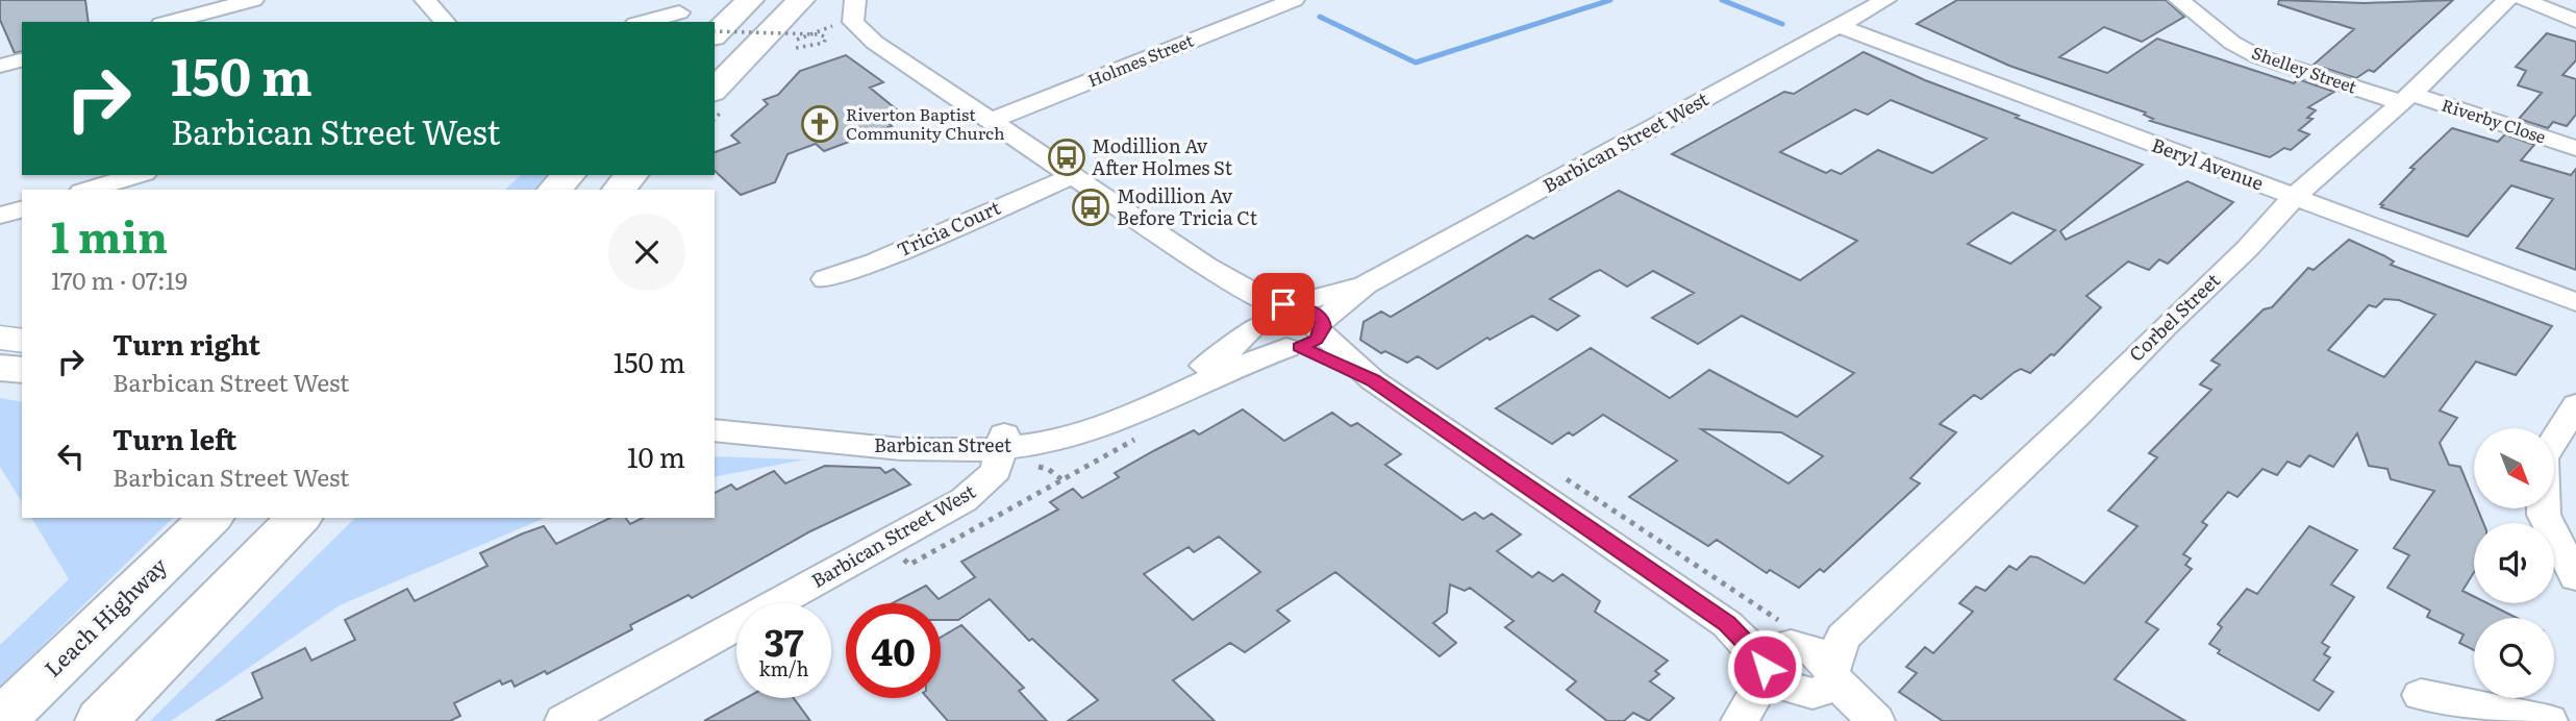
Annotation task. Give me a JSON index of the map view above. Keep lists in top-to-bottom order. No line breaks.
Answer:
{"streets":{"highway":["Leach Highway"],"street":["Holmes Street","Shelley Street","Riverby Close","Barbican Street West","Beryl Avenue","Tricia Court","Corbel Street","Barbican Street"]},"crossings":[["Shelley Street","Riverby Close"],["Shelley Street","Corbel Street"],["Riverby Close","Corbel Street"],["Barbican Street West","Beryl Avenue"],["Barbican Street West","Barbican Street"],["Beryl Avenue","Corbel Street"]],"places":{"church":["Riverton Baptist Community Church"],"bus stop":["Modillion Av After Holmes St","Modillion Av Before Tricia Ct"]},"north":"bottom right","page":{"turn":["150 m","Barbican Street West"],"heading":["1 min","170 m · 07:19"],"list":[{"name":"Turn right","note":"Barbican Street West","value":"150 m"},{"name":"Turn left","note":"Barbican Street West","value":"10 m"}],"speed":"37 km/h","limit":"40"}}
